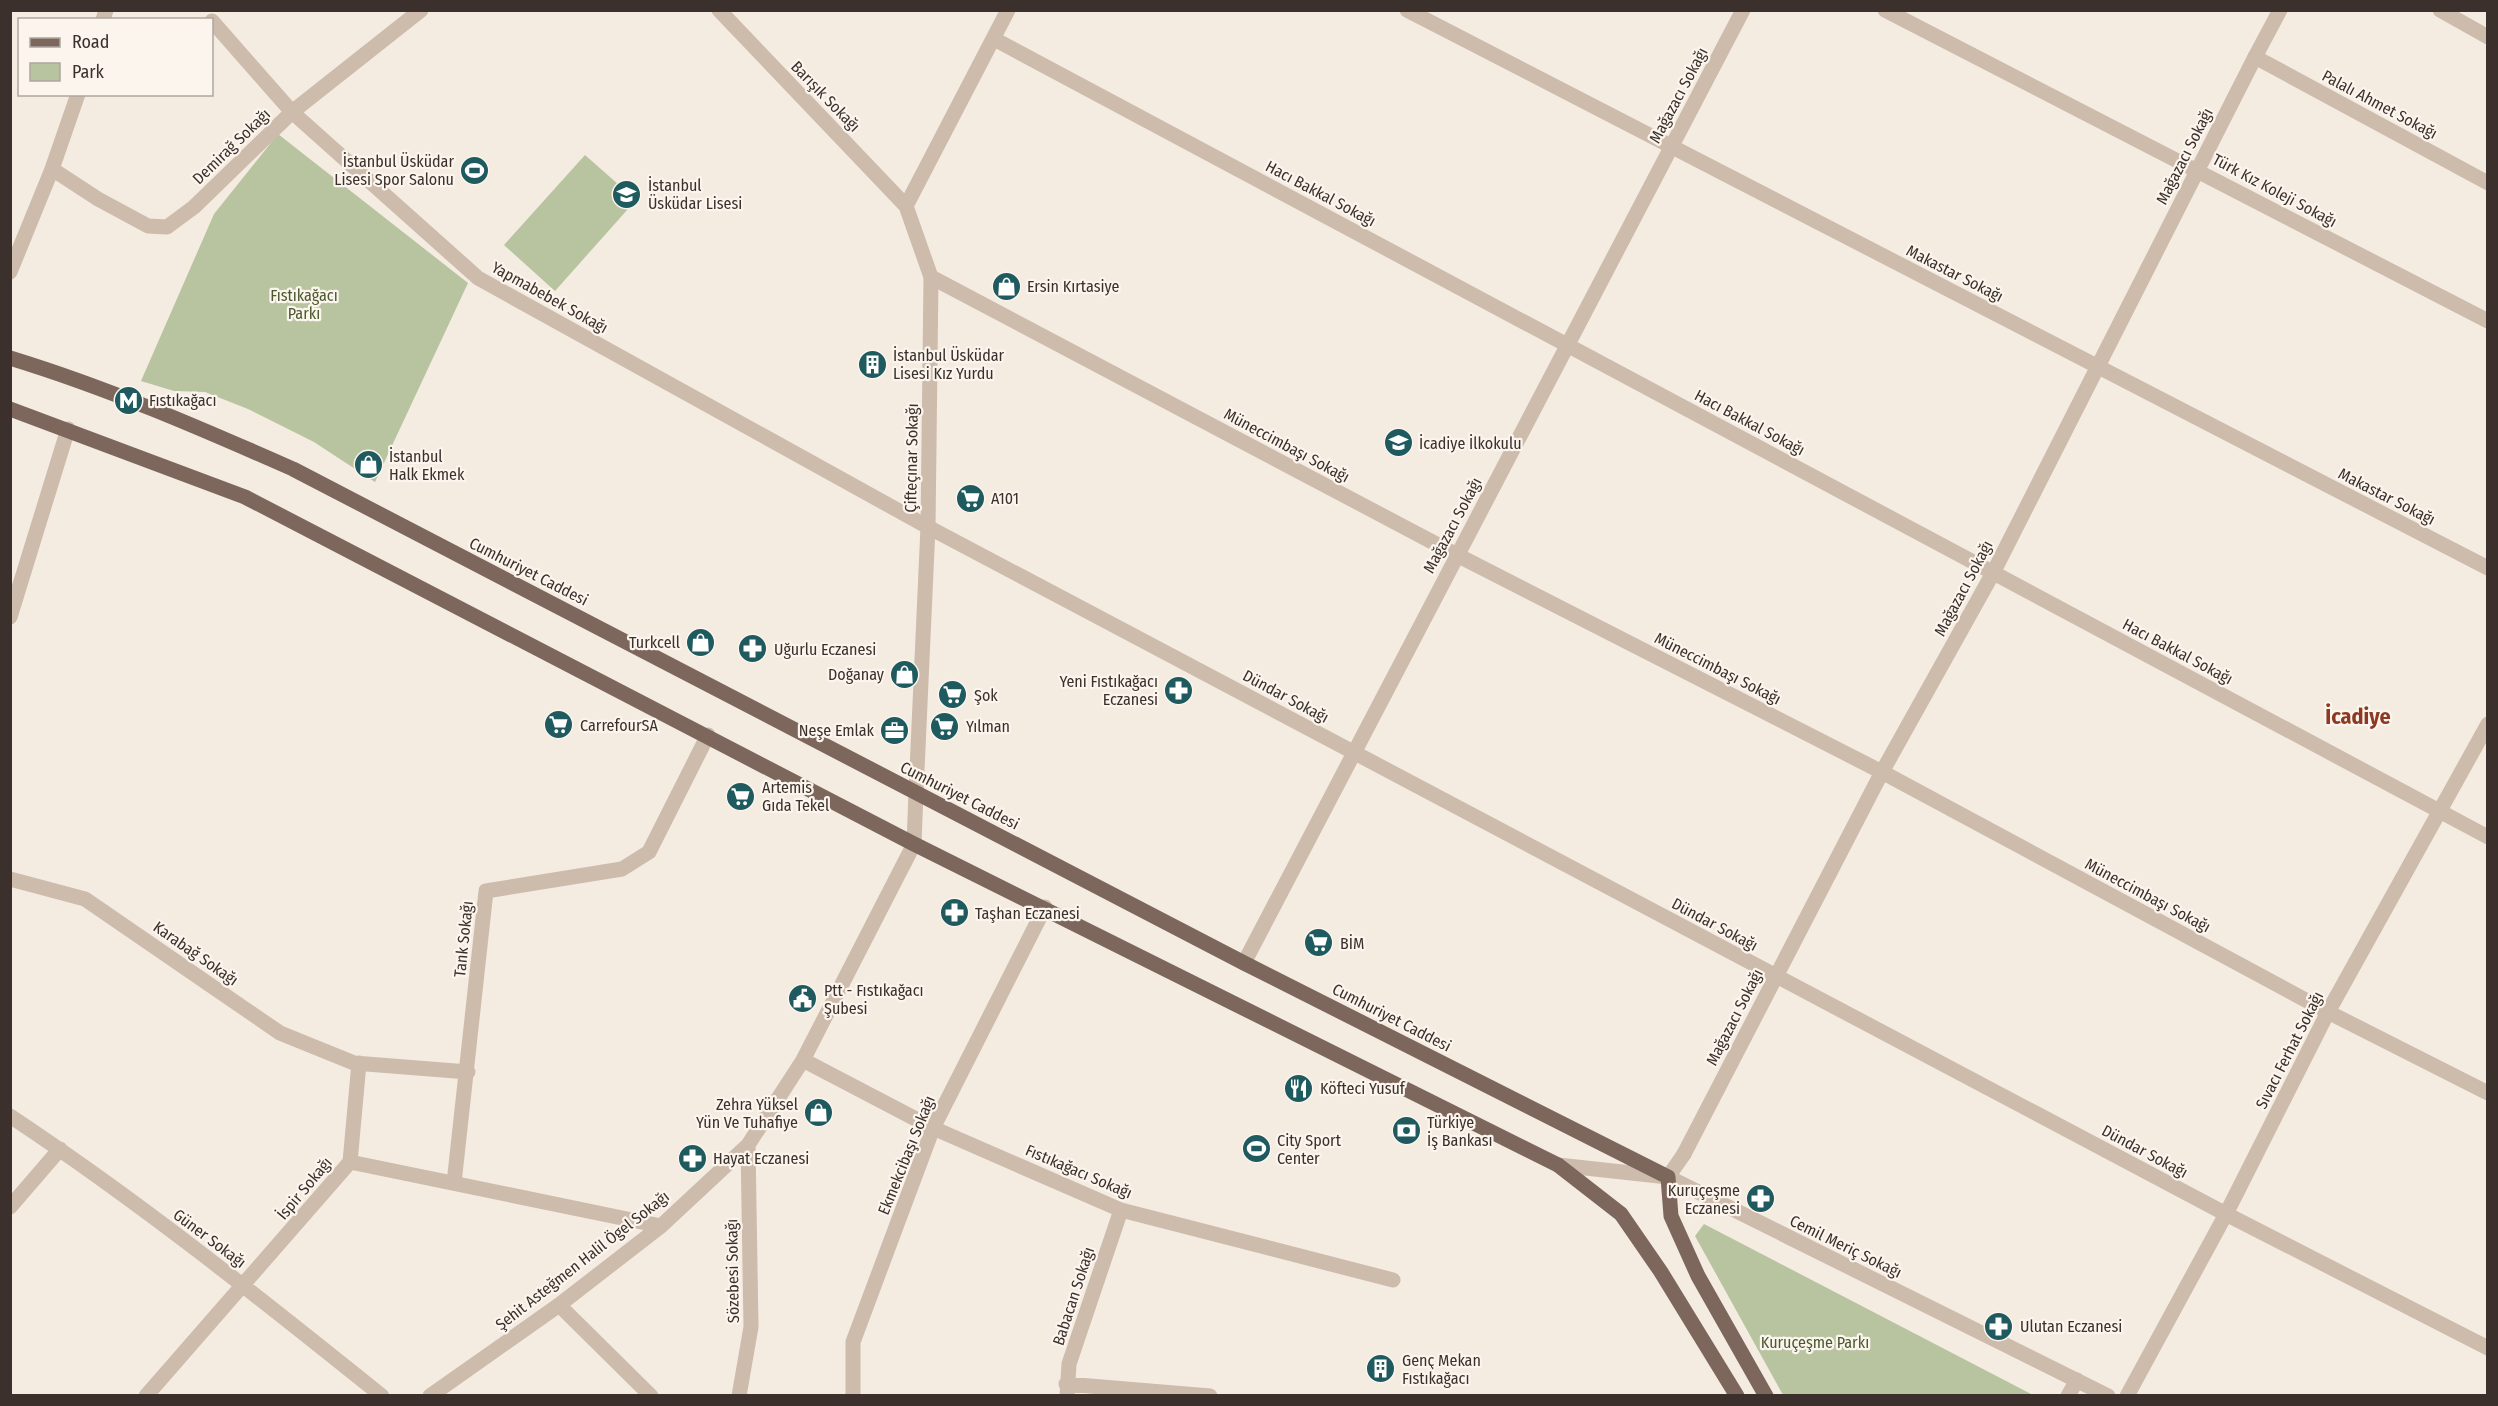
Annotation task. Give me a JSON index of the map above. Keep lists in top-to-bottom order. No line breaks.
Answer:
{"streets":{"main road":["Cumhuriyet Caddesi"],"street":["Mağazacı Sokağı","Barışık Sokağı","Palalı Ahmet Sokağı","Demirağ Sokağı","Türk Kız Koleji Sokağı","Hacı Bakkal Sokağı","Makastar Sokağı","Yapmabebek Sokağı","Müneccimbaşı Sokağı","Çifteçınar Sokağı","Dündar Sokağı","Tank Sokağı","Karabağ Sokağı","Sıvacı Ferhat Sokağı","Ekmekcibaşı Sokağı","Fıstıkağacı Sokağı","İspir Sokağı","Güner Sokağı","Cemil Meriç Sokağı","Şehit Asteğmen Halil Ögel Sokağı","Sözebesi Sokağı","Babacan Sokağı"]},"crossings":[["Mağazacı Sokağı","Palalı Ahmet Sokağı"],["Mağazacı Sokağı","Türk Kız Koleji Sokağı"],["Mağazacı Sokağı","Hacı Bakkal Sokağı"],["Mağazacı Sokağı","Makastar Sokağı"],["Mağazacı Sokağı","Müneccimbaşı Sokağı"],["Mağazacı Sokağı","Cumhuriyet Caddesi"],["Mağazacı Sokağı","Dündar Sokağı"],["Mağazacı Sokağı","Cemil Meriç Sokağı"],["Barışık Sokağı","Çifteçınar Sokağı"],["Demirağ Sokağı","Yapmabebek Sokağı"],["Hacı Bakkal Sokağı","Sıvacı Ferhat Sokağı"],["Yapmabebek Sokağı","Çifteçınar Sokağı"],["Yapmabebek Sokağı","Dündar Sokağı"],["Müneccimbaşı Sokağı","Çifteçınar Sokağı"],["Müneccimbaşı Sokağı","Sıvacı Ferhat Sokağı"],["Çifteçınar Sokağı","Cumhuriyet Caddesi"],["Çifteçınar Sokağı","Dündar Sokağı"],["Çifteçınar Sokağı","Şehit Asteğmen Halil Ögel Sokağı"],["Cumhuriyet Caddesi","Cemil Meriç Sokağı"],["Cumhuriyet Caddesi","Şehit Asteğmen Halil Ögel Sokağı"],["Dündar Sokağı","Sıvacı Ferhat Sokağı"],["Tank Sokağı","Karabağ Sokağı"],["Tank Sokağı","İspir Sokağı"],["Ekmekcibaşı Sokağı","Fıstıkağacı Sokağı"],["Fıstıkağacı Sokağı","Şehit Asteğmen Halil Ögel Sokağı"],["Fıstıkağacı Sokağı","Babacan Sokağı"],["İspir Sokağı","Güner Sokağı"],["İspir Sokağı","Şehit Asteğmen Halil Ögel Sokağı"],["Şehit Asteğmen Halil Ögel Sokağı","Sözebesi Sokağı"]],"districts":["İcadiye"],"parks":["Fıstıkağacı Parkı","Kuruçeşme Parkı"],"places":{"sports":["İstanbul Üsküdar Lisesi Spor Salonu","City Sport Center"],"school or university":["İstanbul Üsküdar Lisesi","İcadiye İlkokulu"],"shop":["Ersin Kırtasiye","İstanbul Halk Ekmek","Turkcell","Doğanay","Zehra Yüksel Yün Ve Tuhafiye"],"building":["İstanbul Üsküdar Lisesi Kız Yurdu","Genç Mekan Fıstıkağacı"],"metro station":["Fıstıkağacı"],"supermarket":["A101","Şok","CarrefourSA","Yılman","Artemis Gıda Tekel","BİM"],"pharmacy":["Uğurlu Eczanesi","Yeni Fıstıkağacı Eczanesi","Taşhan Eczanesi","Hayat Eczanesi","Kuruçeşme Eczanesi","Ulutan Eczanesi"],"office":["Neşe Emlak"],"public building":["Ptt - Fıstıkağacı Şubesi"],"restaurant":["Köfteci Yusuf"],"bank":["Türkiye İş Bankası"]},"legend":["Road","Park"]}
